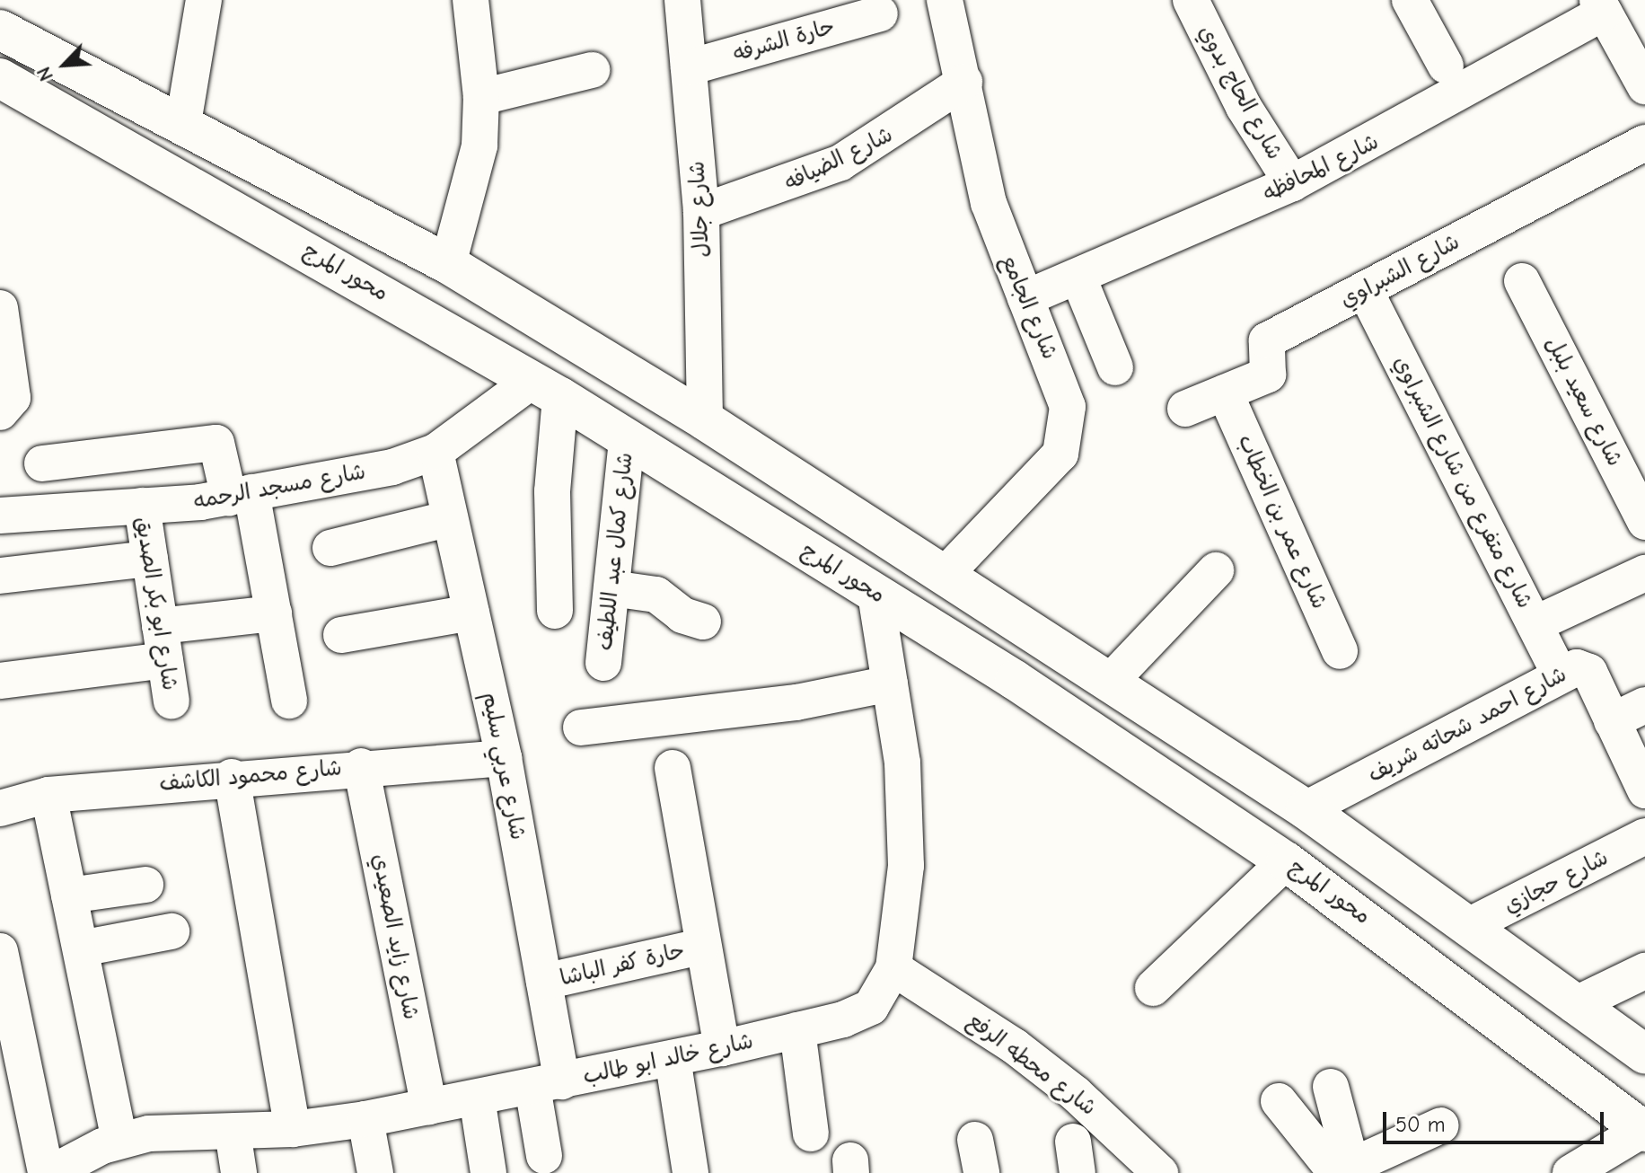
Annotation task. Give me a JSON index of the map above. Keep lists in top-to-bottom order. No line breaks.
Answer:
{"streets":{"main road":["محور المرج"],"street":["حارة الشرفه","شارع الحاج بدوي","شارع الضيافه","شارع المحافظه","شارع جلال","شارع الشبراوي","شارع الجامع","شارع سعيد بلبل","شارع متفرع من شارع الشبراوي","شارع مسجد الرحمه","شارع عمر بن الخطاب","شارع كمال عبد اللطيف","شارع ابو بكر الصديق","شارع احمد شحاته شريف","شارع عربي سليم","شارع محمود الكاشف","شارع حجازي","شارع زايد الصعيدي","حارة كفر الباشا","شارع خالد ابو طالب","شارع محطه الرفع"]},"crossings":[["حارة الشرفه","شارع جلال"],["شارع الحاج بدوي","شارع المحافظه"],["شارع الضيافه","شارع جلال"],["شارع الضيافه","شارع الجامع"],["شارع المحافظه","شارع الجامع"],["شارع الشبراوي","شارع متفرع من شارع الشبراوي"],["شارع الشبراوي","شارع عمر بن الخطاب"],["محور المرج","شارع مسجد الرحمه"],["محور المرج","شارع كمال عبد اللطيف"],["محور المرج","شارع خالد ابو طالب"],["شارع متفرع من شارع الشبراوي","شارع احمد شحاته شريف"],["شارع مسجد الرحمه","شارع ابو بكر الصديق"],["شارع مسجد الرحمه","شارع عربي سليم"],["شارع عربي سليم","شارع محمود الكاشف"],["شارع عربي سليم","حارة كفر الباشا"],["شارع عربي سليم","شارع خالد ابو طالب"],["شارع محمود الكاشف","شارع زايد الصعيدي"],["شارع زايد الصعيدي","شارع خالد ابو طالب"],["شارع خالد ابو طالب","شارع محطه الرفع"]],"scale_bar":"50 m","north":"bottom left"}
